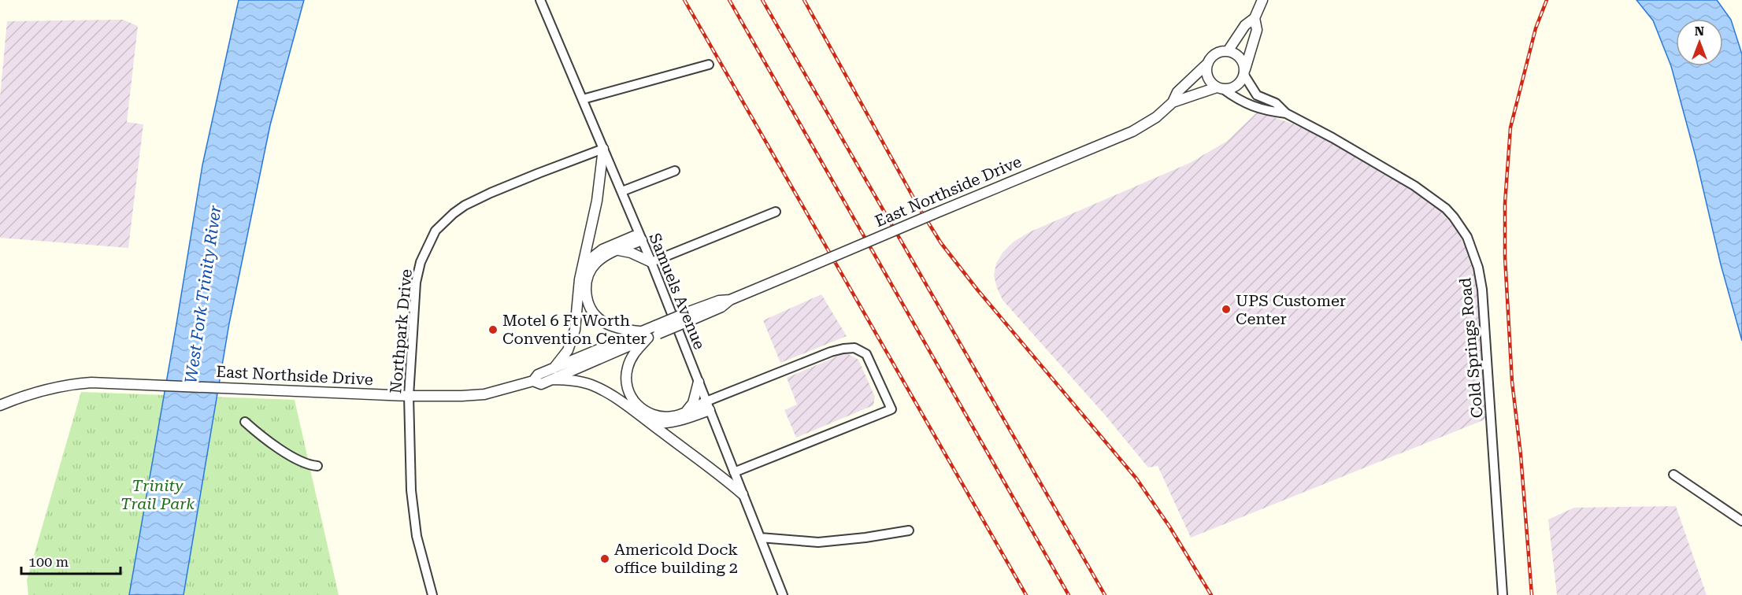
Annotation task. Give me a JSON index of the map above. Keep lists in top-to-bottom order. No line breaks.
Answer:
{"streets":{"street":["East Northside Drive","Samuels Avenue","Northpark Drive","Cold Springs Road"]},"crossings":[["East Northside Drive","Northpark Drive"],["East Northside Drive","Cold Springs Road"],["Samuels Avenue","Northpark Drive"]],"water":["West Fork Trinity River"],"parks":["Trinity Trail Park"],"places":["UPS Customer Center","Motel 6 Ft Worth Convention Center","Americold Dock office building 2"],"scale_bar":"100 m","north":"top"}
